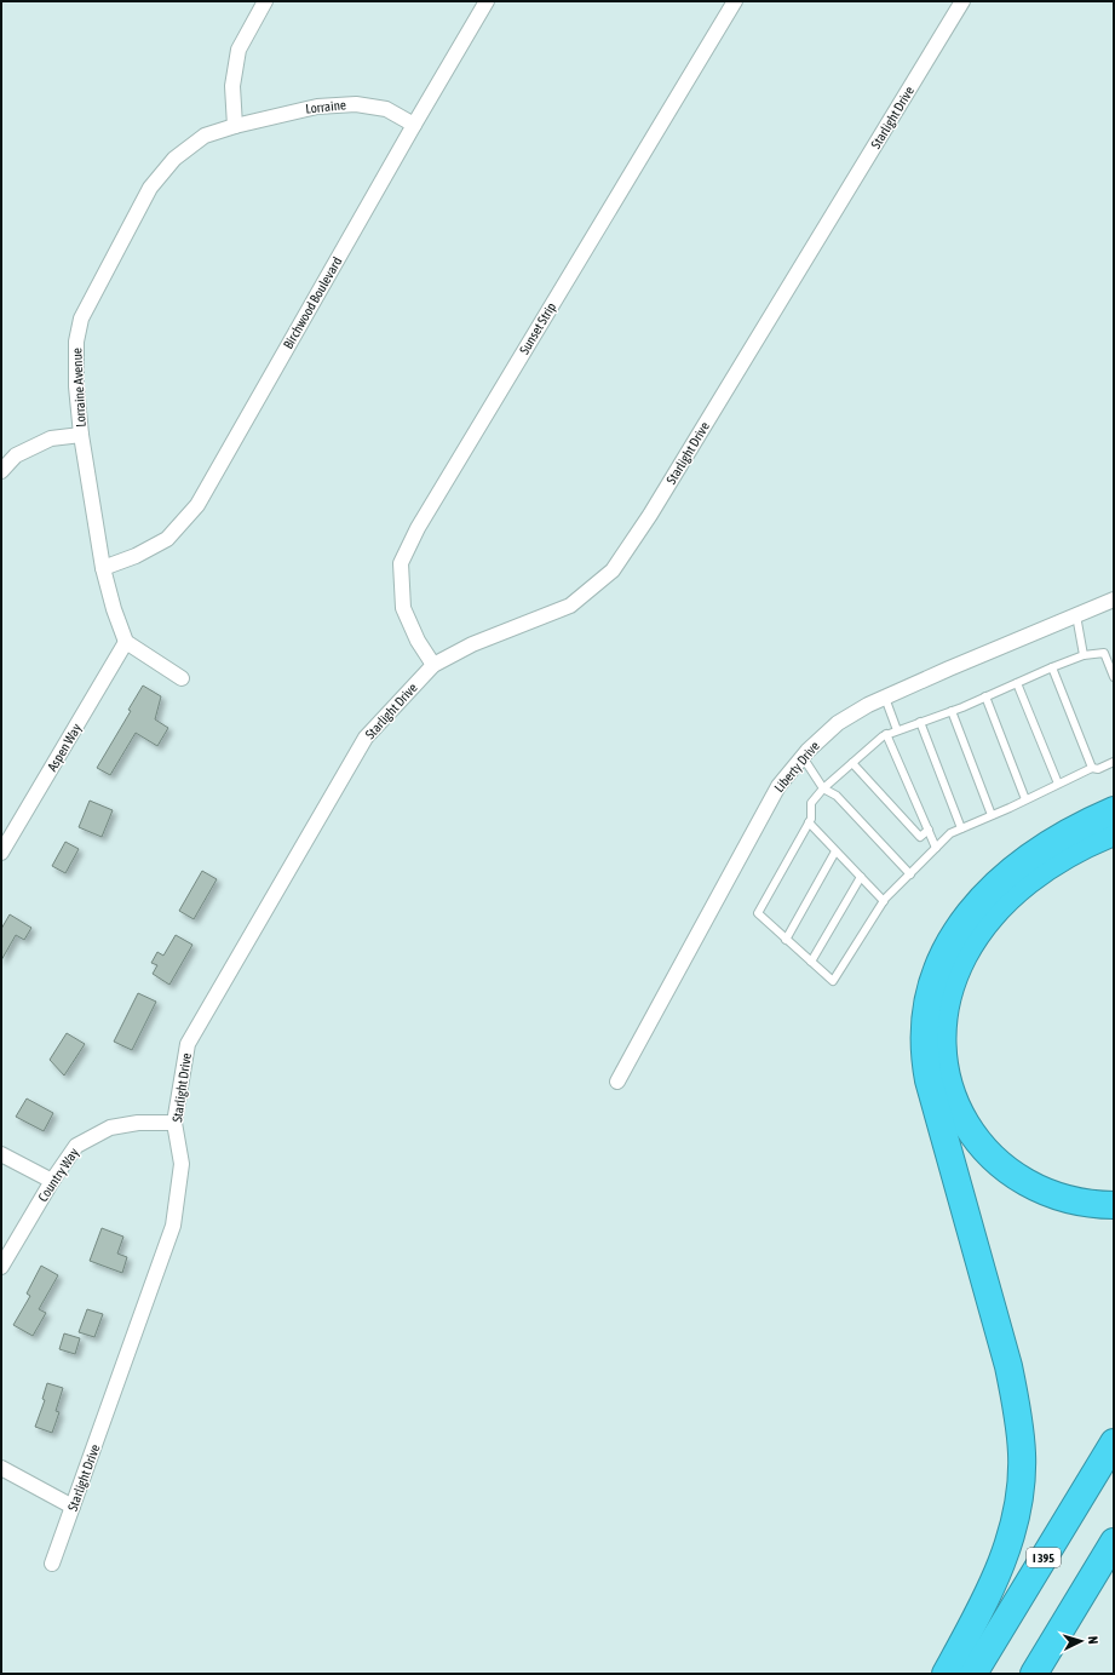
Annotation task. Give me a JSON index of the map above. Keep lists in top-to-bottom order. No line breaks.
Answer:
{"streets":{"highway":["I 395"],"street":["Lorraine","Starlight Drive","Birchwood Boulevard","Sunset Strip","Lorraine Avenue","Aspen Way","Liberty Drive","Country Way"]},"crossings":[["Lorraine","Birchwood Boulevard"],["Lorraine","Lorraine Avenue"],["Starlight Drive","Sunset Strip"],["Starlight Drive","Country Way"],["Birchwood Boulevard","Lorraine Avenue"],["Lorraine Avenue","Aspen Way"]],"north":"right"}
